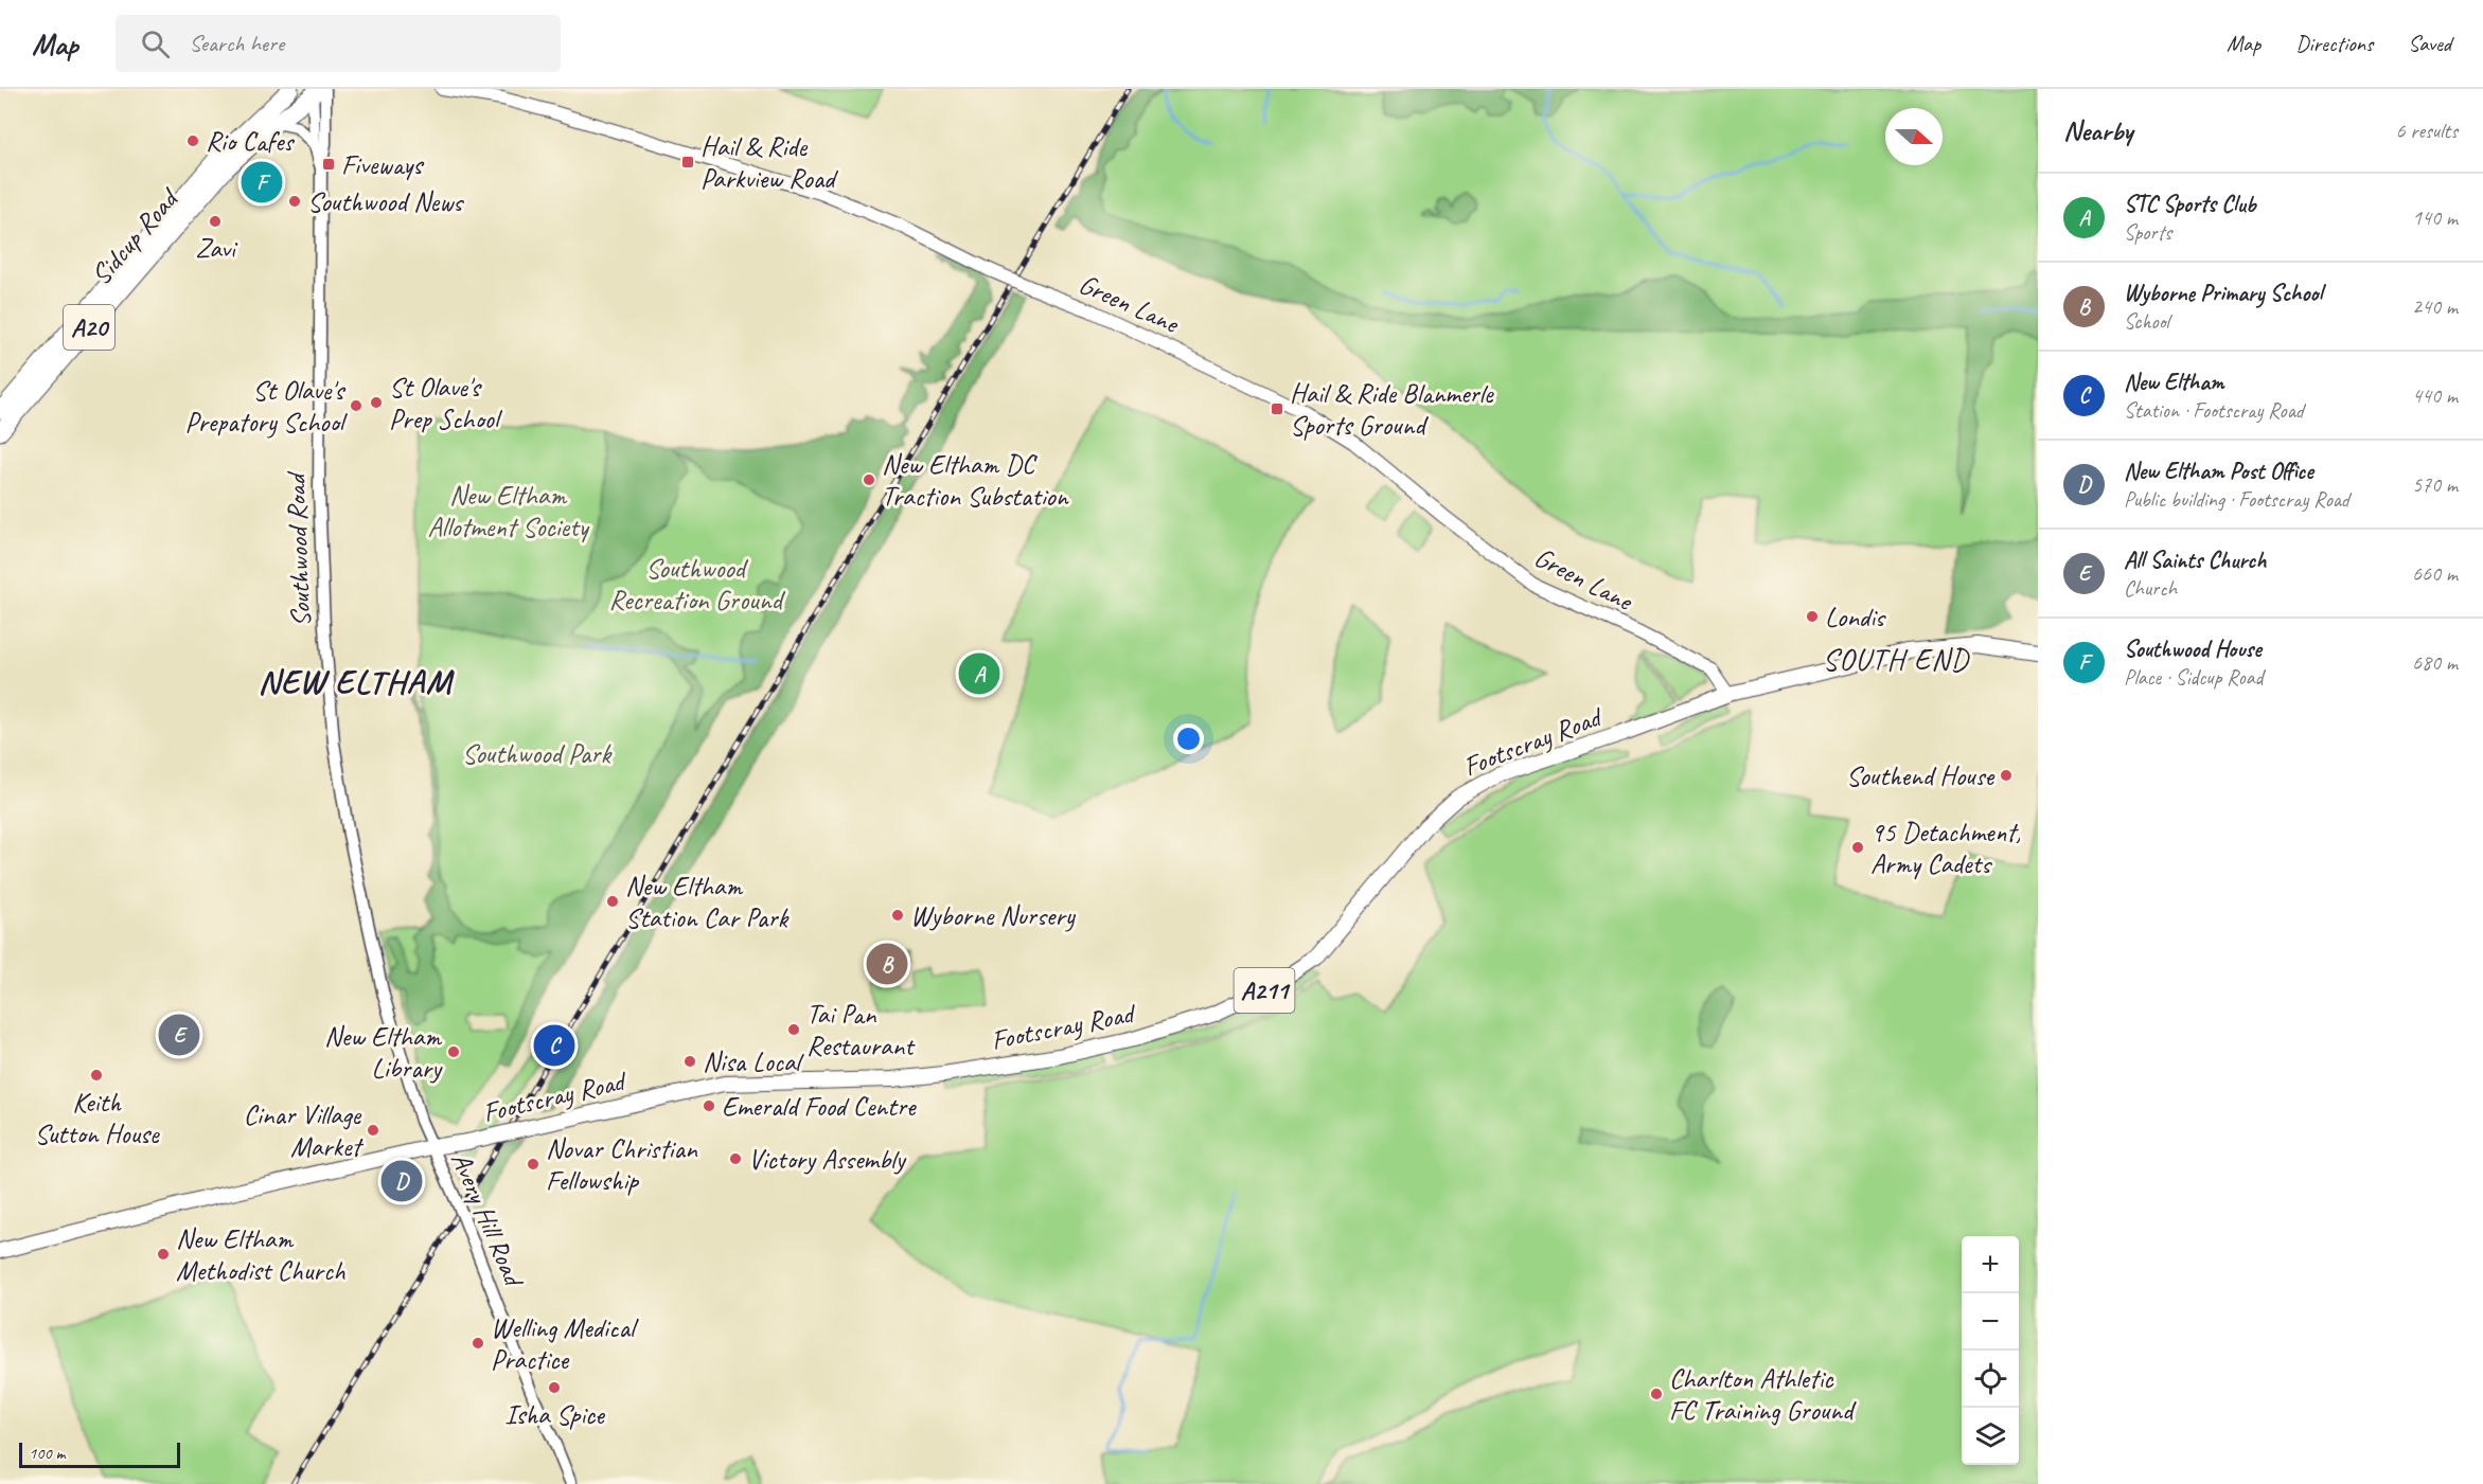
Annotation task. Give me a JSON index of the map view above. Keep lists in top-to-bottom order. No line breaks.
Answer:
{"streets":{"highway":["Sidcup Road","A20"],"main road":["Green Lane","Footscray Road","A211"],"street":["Southwood Road","Avery Hill Road"]},"crossings":[["Sidcup Road","Southwood Road"],["Green Lane","Footscray Road"],["Southwood Road","Footscray Road"],["Southwood Road","Avery Hill Road"],["Footscray Road","Avery Hill Road"]],"districts":["SOUTH END","NEW ELTHAM"],"parks":["New Eltham Allotment Society","Southwood Recreation Ground","Southwood Park"],"places":{"other":["Rio Cafes","Southwood News","Zavi","St Olave's Prep School","St Olave's Prepatory School","New Eltham DC Traction Substation","Londis","Southend House","95 Detachment, Army Cadets","New Eltham Station Car Park","Wyborne Nursery","Tai Pan Restaurant","New Eltham Library","Nisa Local","Keith Sutton House","Emerald Food Centre","Cinar Village Market","Victory Assembly","Novar Christian Fellowship","New Eltham Methodist Church","Welling Medical Practice","Isha Spice","Charlton Athletic FC Training Ground"],"transit":["Hail & Ride Parkview Road","Fiveways","Hail & Ride Blanmerle Sports Ground"]},"scale_bar":"100 m","north":"right","page":{"header":"Map","search":"Search here","nav":["Map","Directions","Saved"],"heading":["Nearby","6 results"],"pins":["F","A","B","E","C","D"],"list":[{"mark":"A","name":"STC Sports Club","note":"Sports","value":"140 m"},{"mark":"B","name":"Wyborne Primary School","note":"School","value":"240 m"},{"mark":"C","name":"New Eltham","note":"Station · Footscray Road","value":"440 m"},{"mark":"D","name":"New Eltham Post Office","note":"Public building · Footscray Road","value":"570 m"},{"mark":"E","name":"All Saints Church","note":"Church","value":"660 m"},{"mark":"F","name":"Southwood House","note":"Place · Sidcup Road","value":"680 m"}],"map_buttons":["+","−"],"scale":"100 m"}}
